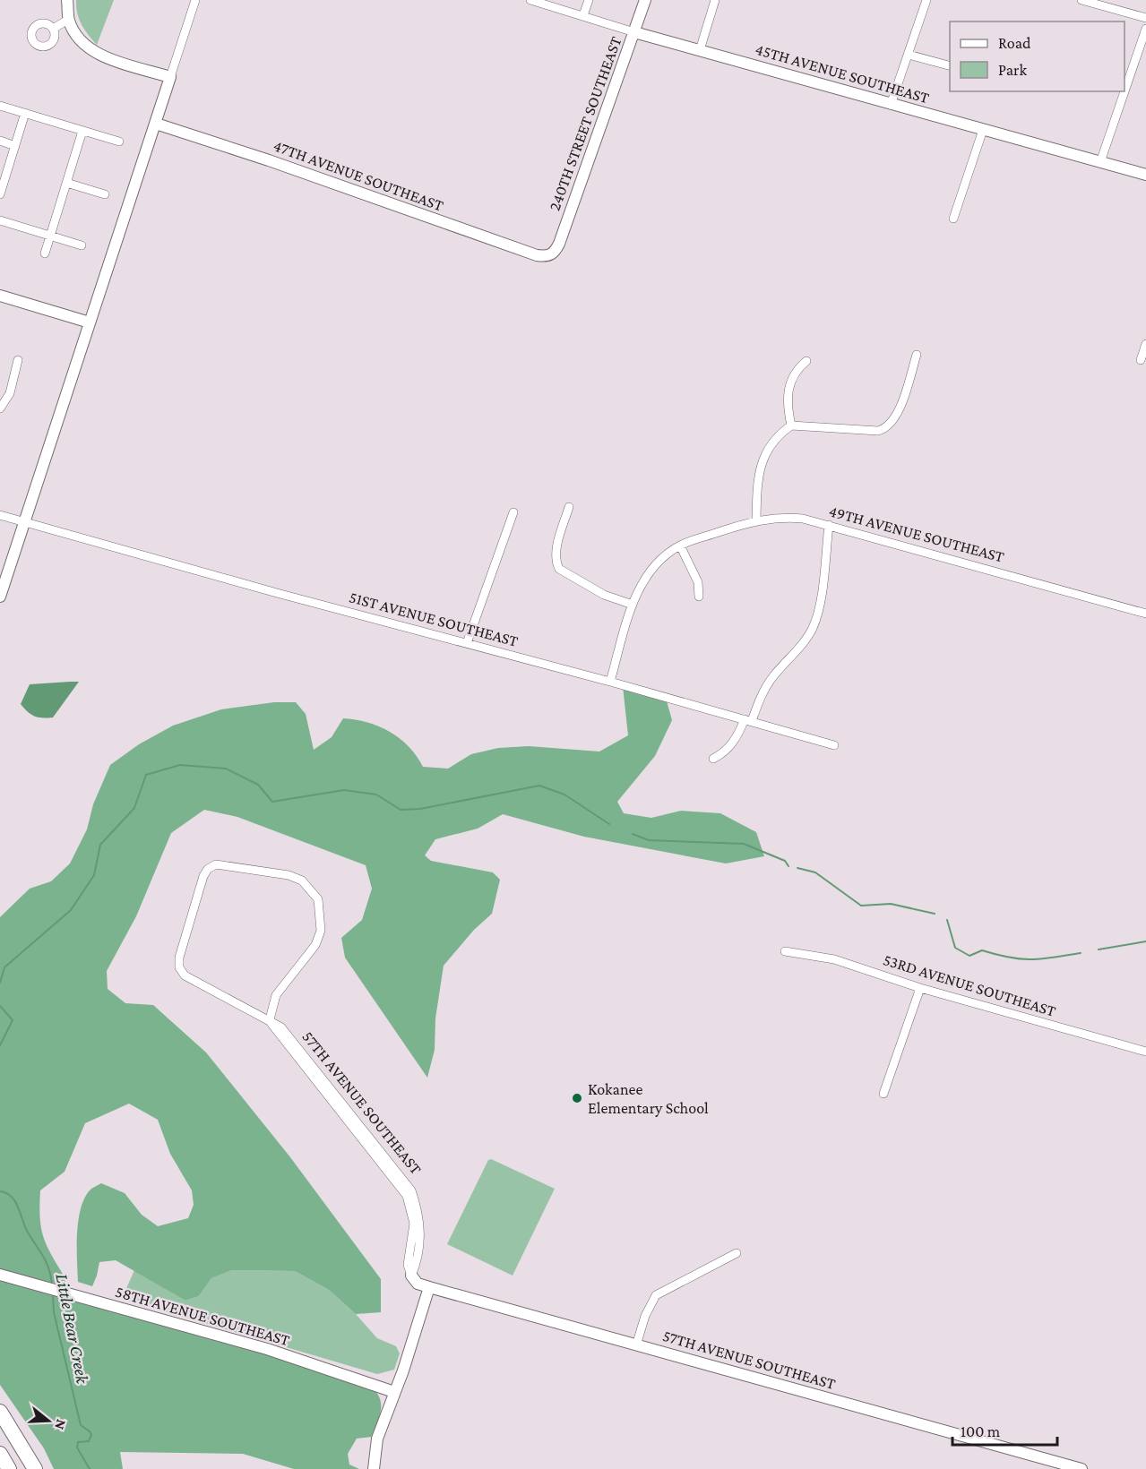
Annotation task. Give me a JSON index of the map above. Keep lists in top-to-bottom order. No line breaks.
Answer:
{"streets":{"street":["45TH AVENUE SOUTHEAST","240TH STREET SOUTHEAST","47TH AVENUE SOUTHEAST","49TH AVENUE SOUTHEAST","51ST AVENUE SOUTHEAST","53RD AVENUE SOUTHEAST","57TH AVENUE SOUTHEAST","58TH AVENUE SOUTHEAST"]},"crossings":[["45TH AVENUE SOUTHEAST","240TH STREET SOUTHEAST"],["240TH STREET SOUTHEAST","47TH AVENUE SOUTHEAST"],["49TH AVENUE SOUTHEAST","51ST AVENUE SOUTHEAST"]],"water":["Little Bear Creek"],"places":["Kokanee Elementary School"],"legend":["Road","Park"],"scale_bar":"100 m","north":"right"}
